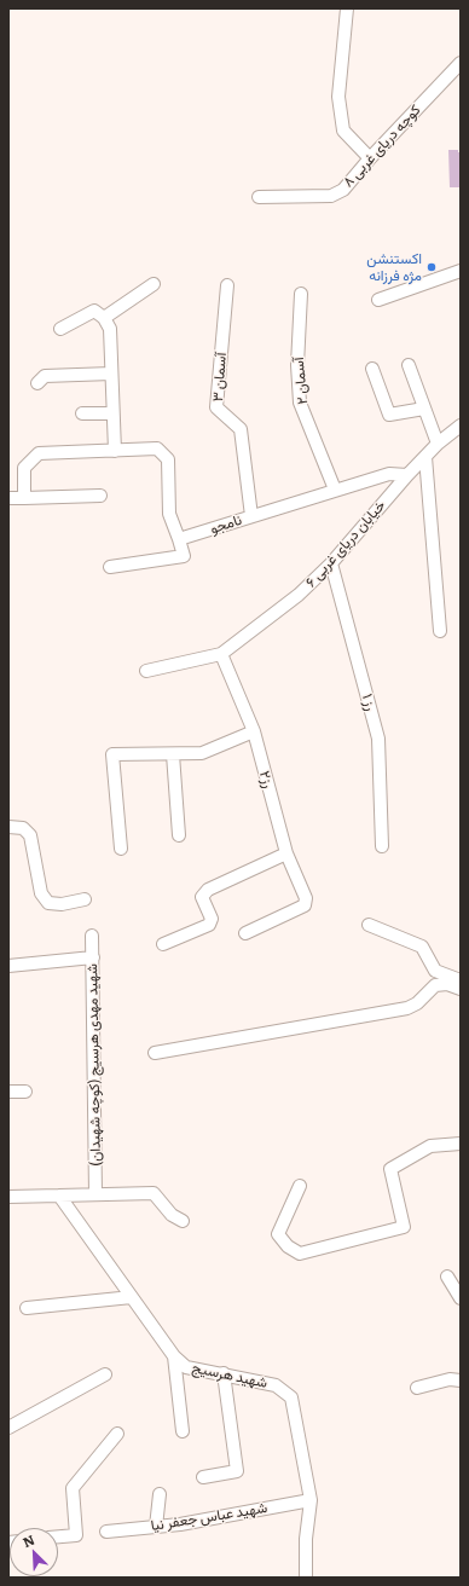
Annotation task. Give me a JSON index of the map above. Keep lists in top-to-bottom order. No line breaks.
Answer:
{"streets":{"street":["کوچه دریای غربی ۸","آسمان ۳","آسمان ۲","نامجو","خیابان دریای غربی ۶","رز ۱","رز۲","شهید مهدی هرسیج (کوچه شهیدان)","شهید هرسیج","شهید عباس جعفر نیا"]},"crossings":[["آسمان ۳","نامجو"],["آسمان ۲","نامجو"],["نامجو","خیابان دریای غربی ۶"],["خیابان دریای غربی ۶","رز ۱"],["خیابان دریای غربی ۶","رز۲"],["شهید هرسیج","شهید عباس جعفر نیا"]],"places":["اکستنشن مژه فرزانه"],"north":"top left"}
